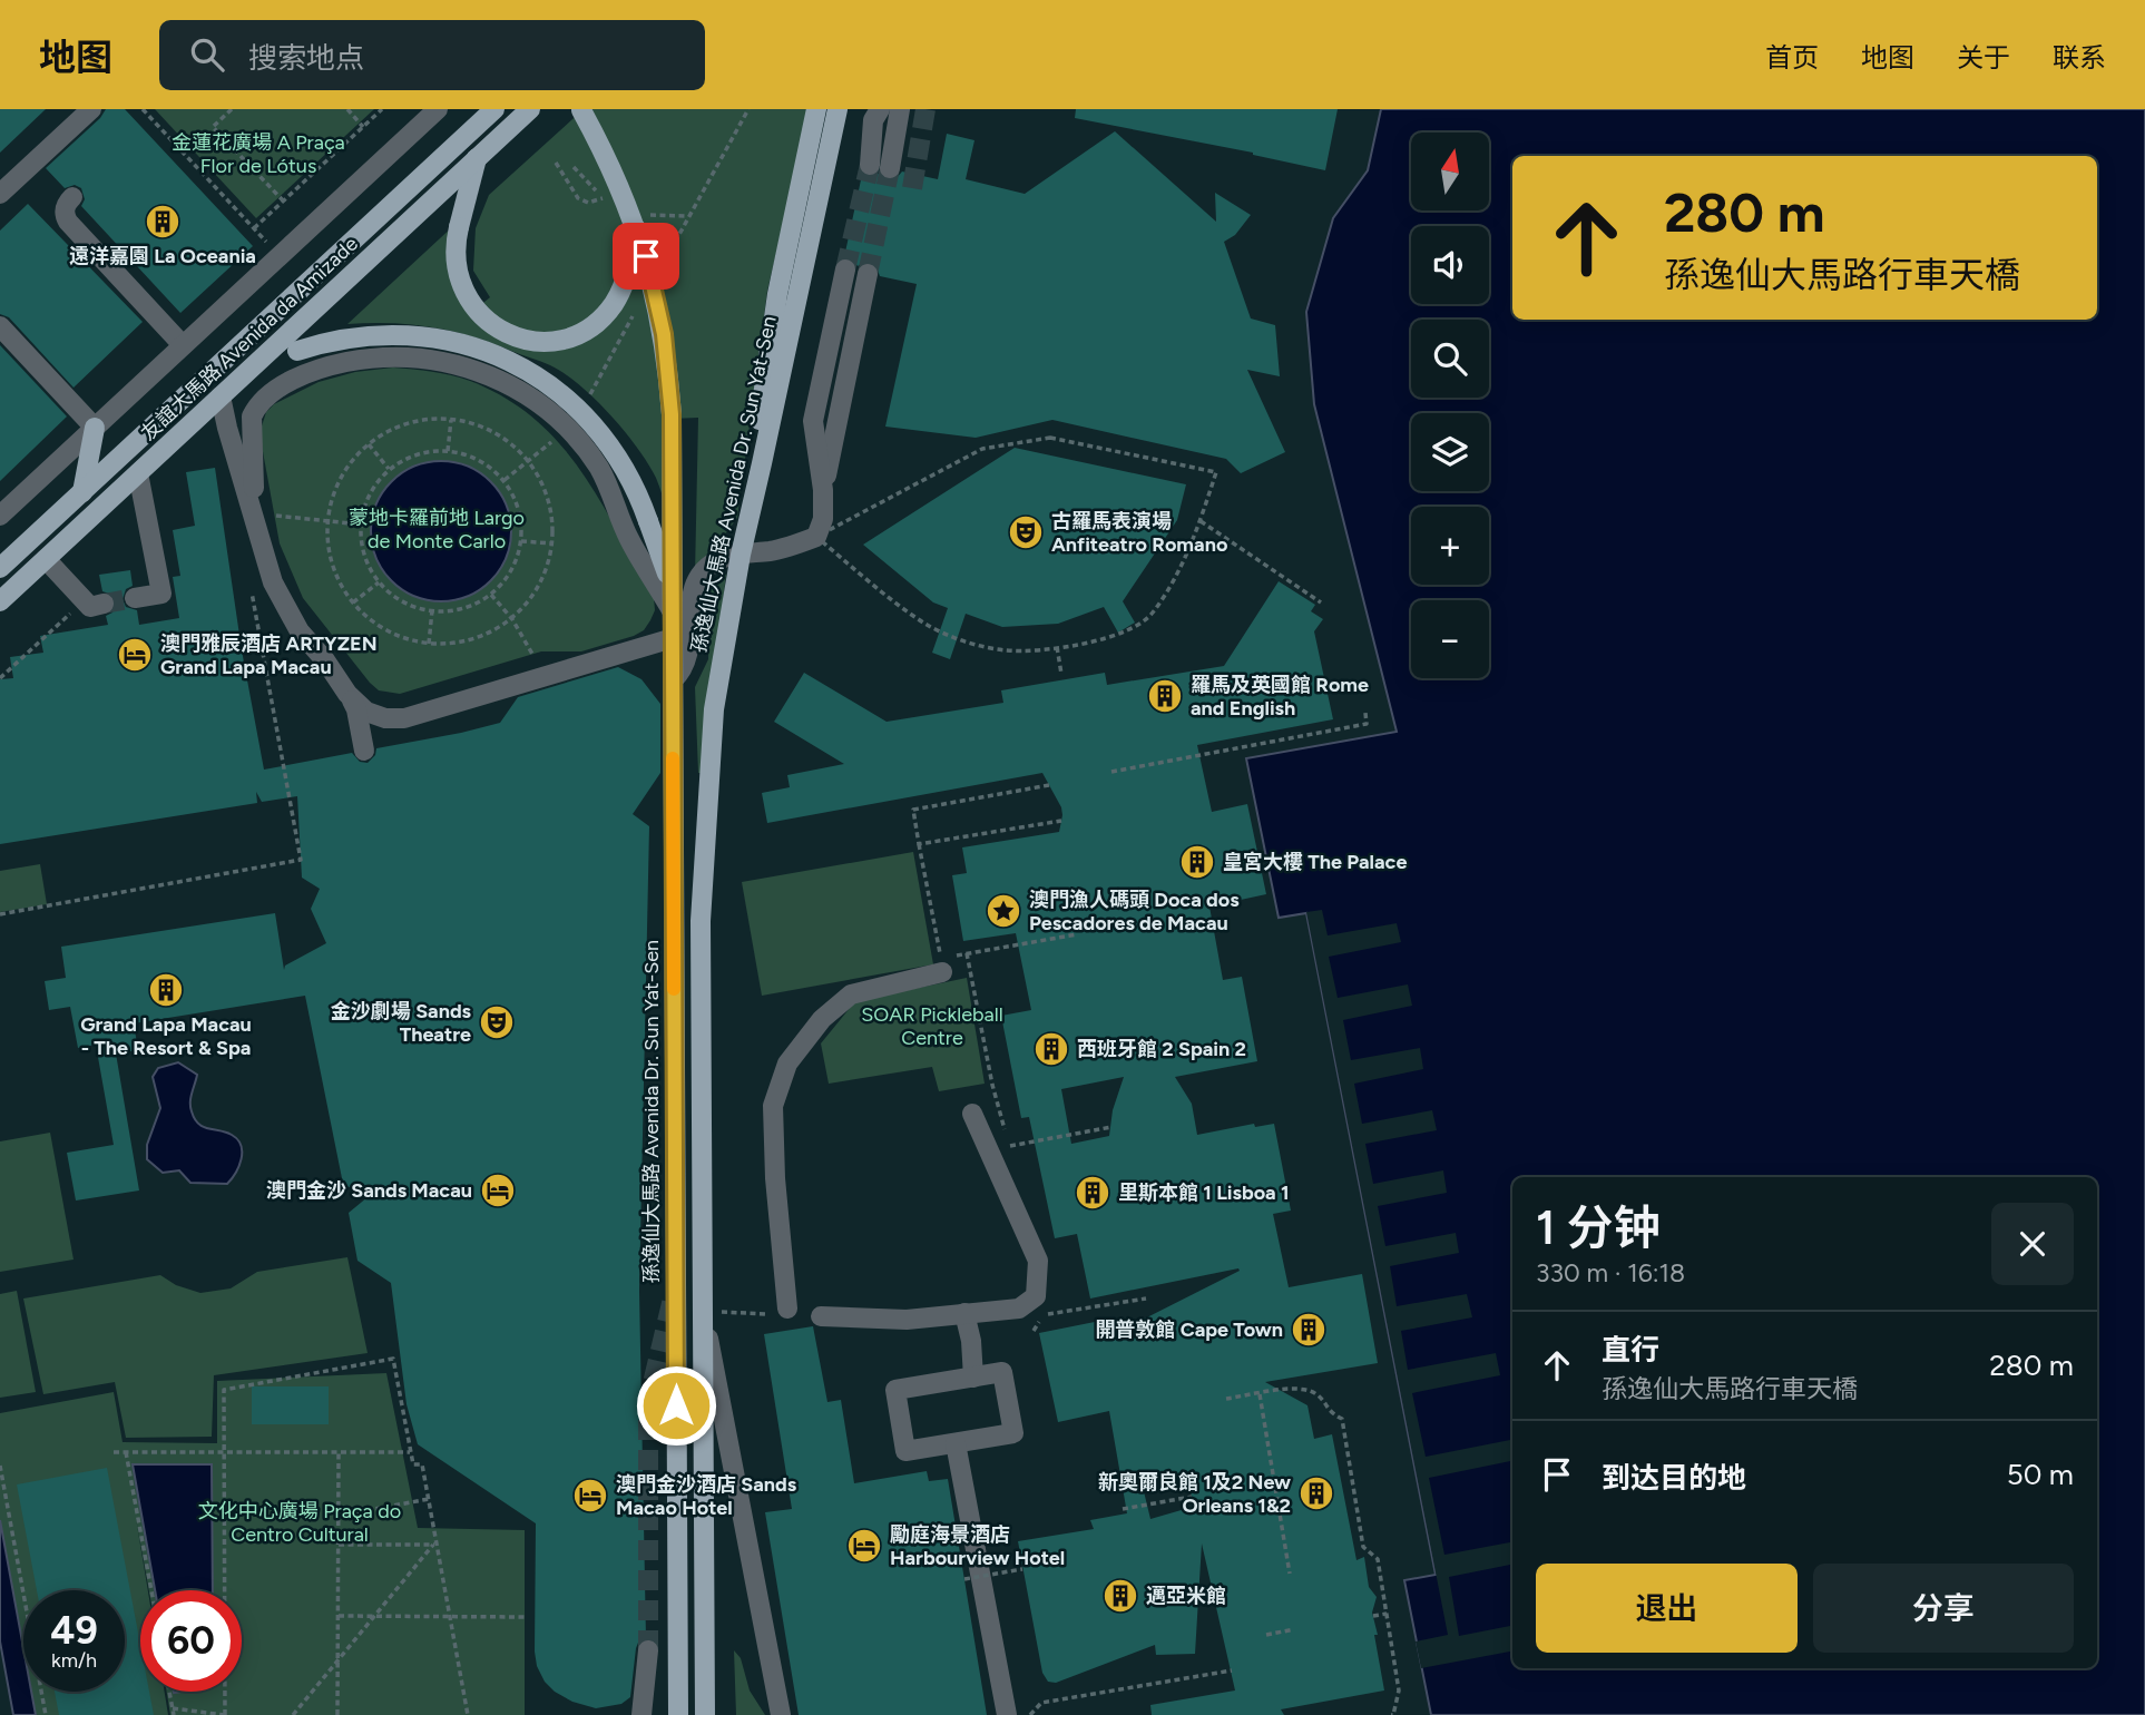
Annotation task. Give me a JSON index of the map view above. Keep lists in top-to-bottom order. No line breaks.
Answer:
{"streets":{"main road":["友誼大馬路 Avenida da Amizade","孫逸仙大馬路 Avenida Dr. Sun Yat-Sen"]},"parks":["金蓮花廣場 A Praça Flor de Lótus","蒙地卡羅前地 Largo de Monte Carlo","SOAR Pickleball Centre","文化中心廣場 Praça do Centro Cultural"],"places":{"building":["遠洋嘉園 La Oceania","羅馬及英國館 Rome and English","皇宮大樓 The Palace","Grand Lapa Macau - The Resort & Spa","西班牙館 2 Spain 2","里斯本館 1 Lisboa 1","開普敦館 Cape Town","新奧爾良館 1及2 New Orleans 1&2","邁亞米館"],"theatre":["古羅馬表演場 Anfiteatro Romano","金沙劇場 Sands Theatre"],"hotel":["澳門雅辰酒店 ARTYZEN Grand Lapa Macau","澳門金沙 Sands Macau","澳門金沙酒店 Sands Macao Hotel","勵庭海景酒店 Harbourview Hotel"],"place":["澳門漁人碼頭 Doca dos Pescadores de Macau"]},"north":"top","page":{"header":"地图","search":"搜索地点","nav":["首页","地图","关于","联系"],"map_buttons":["+","−"],"turn":["280 m","孫逸仙大馬路行車天橋"],"heading":["1 分钟","330 m · 16:18"],"list":[{"name":"直行","note":"孫逸仙大馬路行車天橋","value":"280 m"},{"name":"到达目的地","value":"50 m"}],"buttons":["退出","分享"],"speed":"49 km/h","limit":"60"}}
